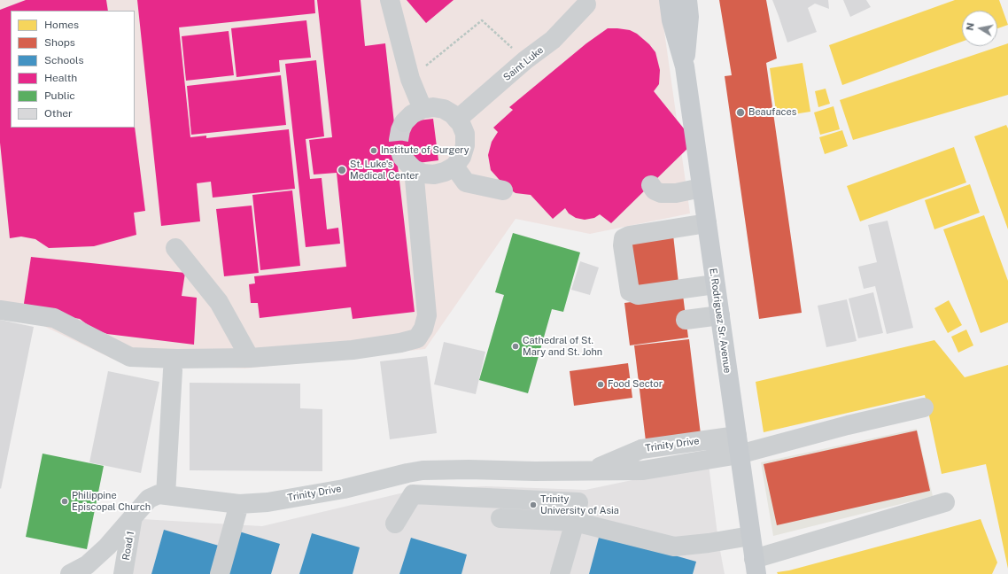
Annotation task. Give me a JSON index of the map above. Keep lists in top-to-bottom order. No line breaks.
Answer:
{"streets":{"main road":["E. Rodriguez Sr. Avenue"],"street":["Saint Luke","Trinity Drive","Road 1"]},"crossings":[["E. Rodriguez Sr. Avenue","Trinity Drive"],["Trinity Drive","Road 1"]],"places":["Beaufaces","Institute of Surgery","St. Luke's Medical Center","Cathedral of St. Mary and St. John","Food Sector","Philippine Episcopal Church","Trinity University of Asia"],"legend":["Homes","Shops","Schools","Health","Public","Other"],"north":"left"}
